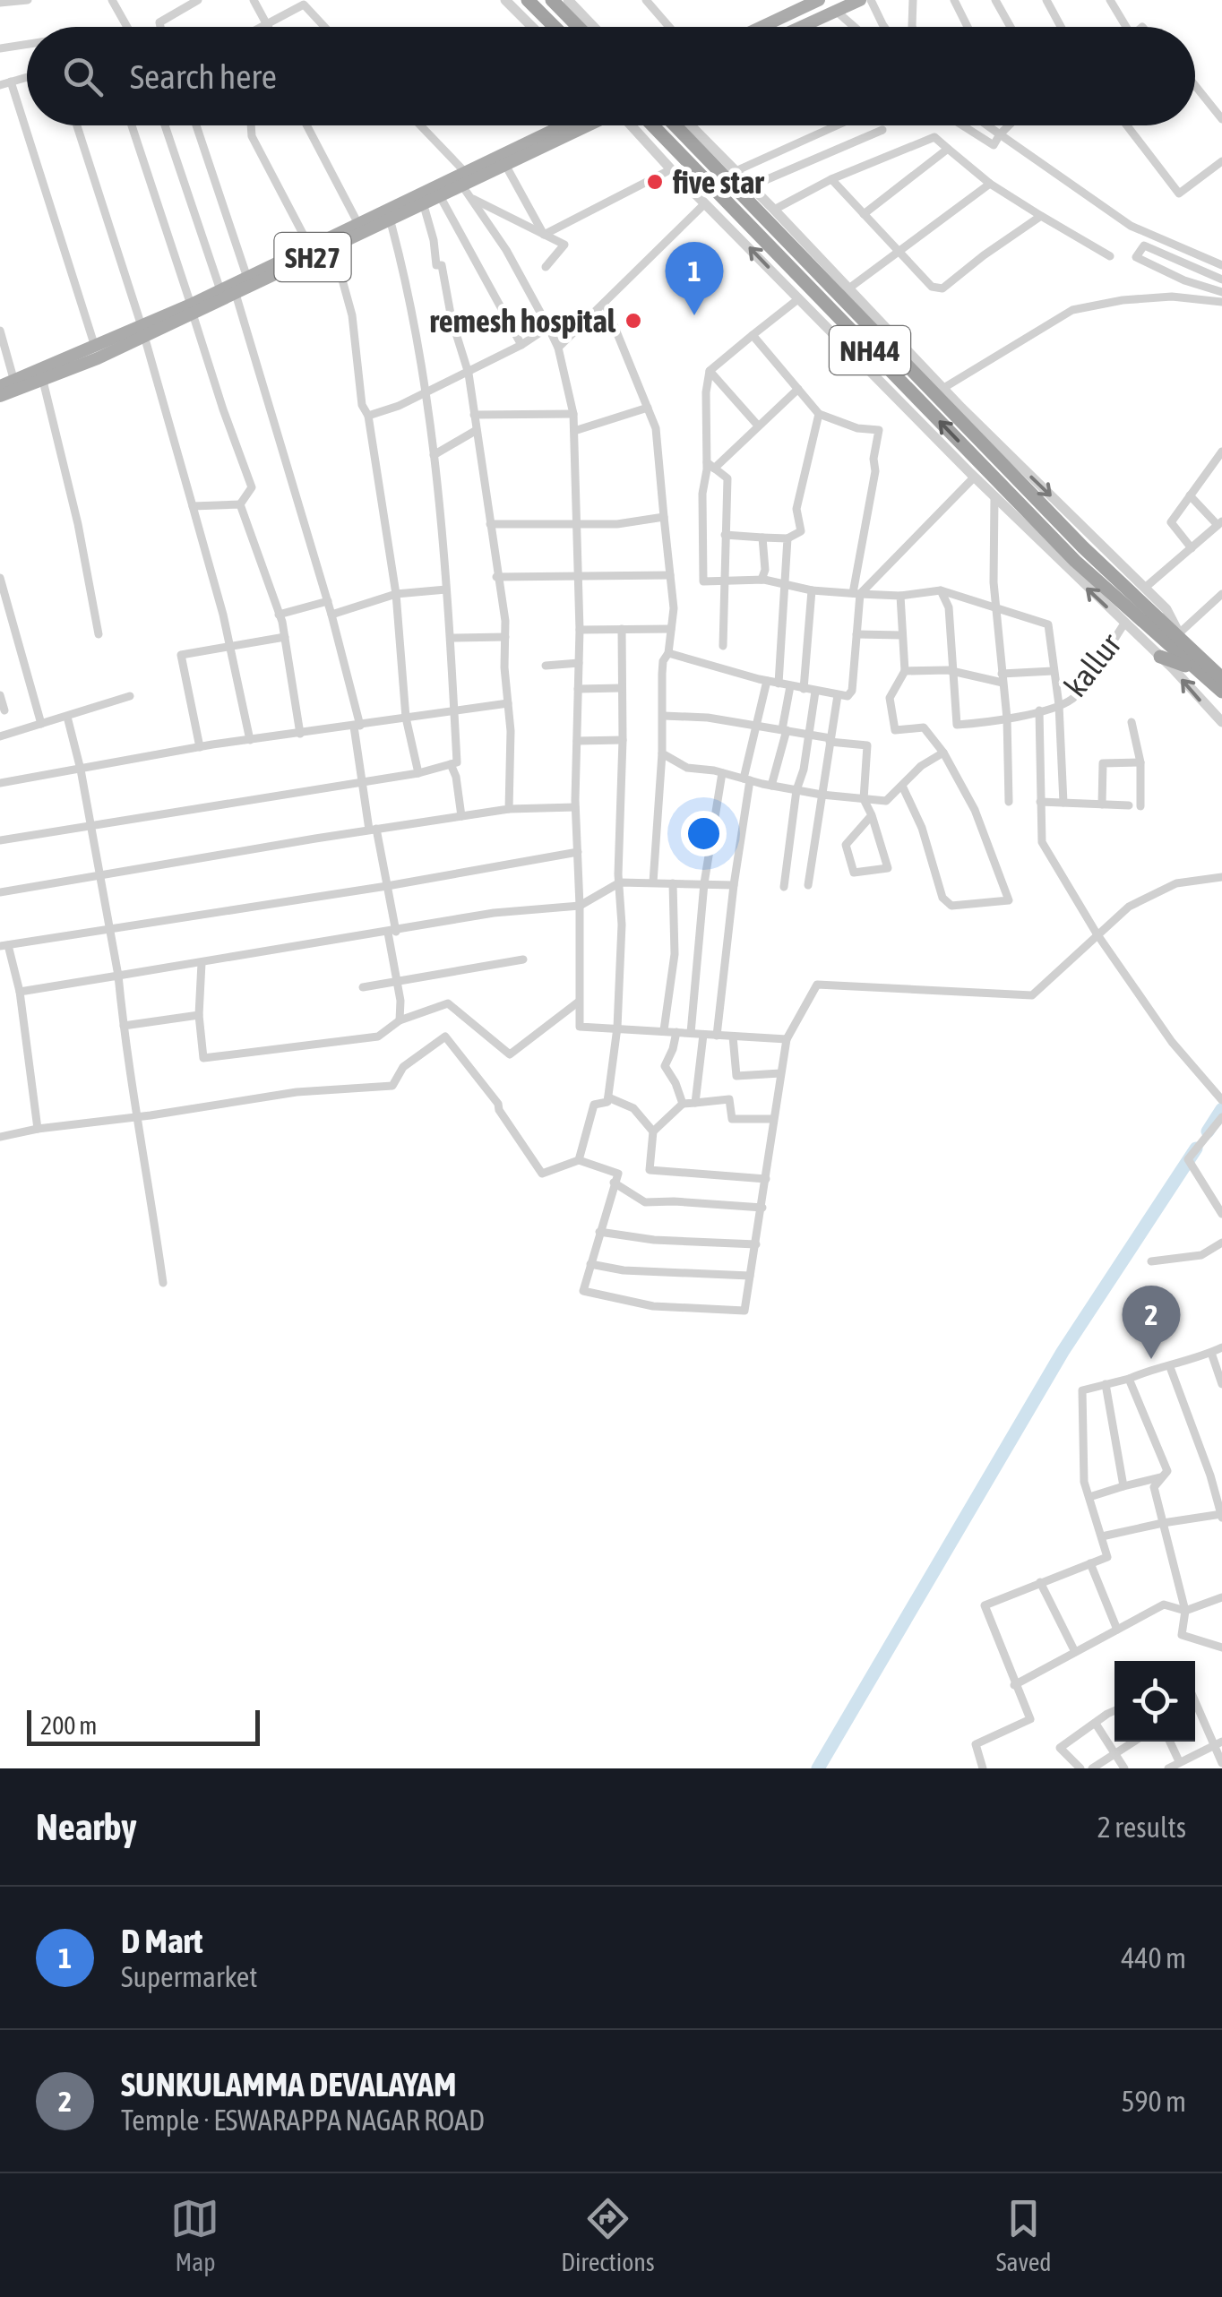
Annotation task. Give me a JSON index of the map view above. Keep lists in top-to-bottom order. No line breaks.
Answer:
{"streets":{"highway":["NH44"],"main road":["SH27"],"street":["kallur"]},"places":["five star","remesh hospital"],"scale_bar":"200 m","page":{"search":"Search here","pins":["1","2"],"scale":"200 m","heading":["Nearby","2 results"],"list":[{"mark":"1","name":"D Mart","note":"Supermarket","value":"440 m"},{"mark":"2","name":"SUNKULAMMA DEVALAYAM","note":"Temple · ESWARAPPA NAGAR ROAD","value":"590 m"}],"nav":["Map","Directions","Saved"]}}
